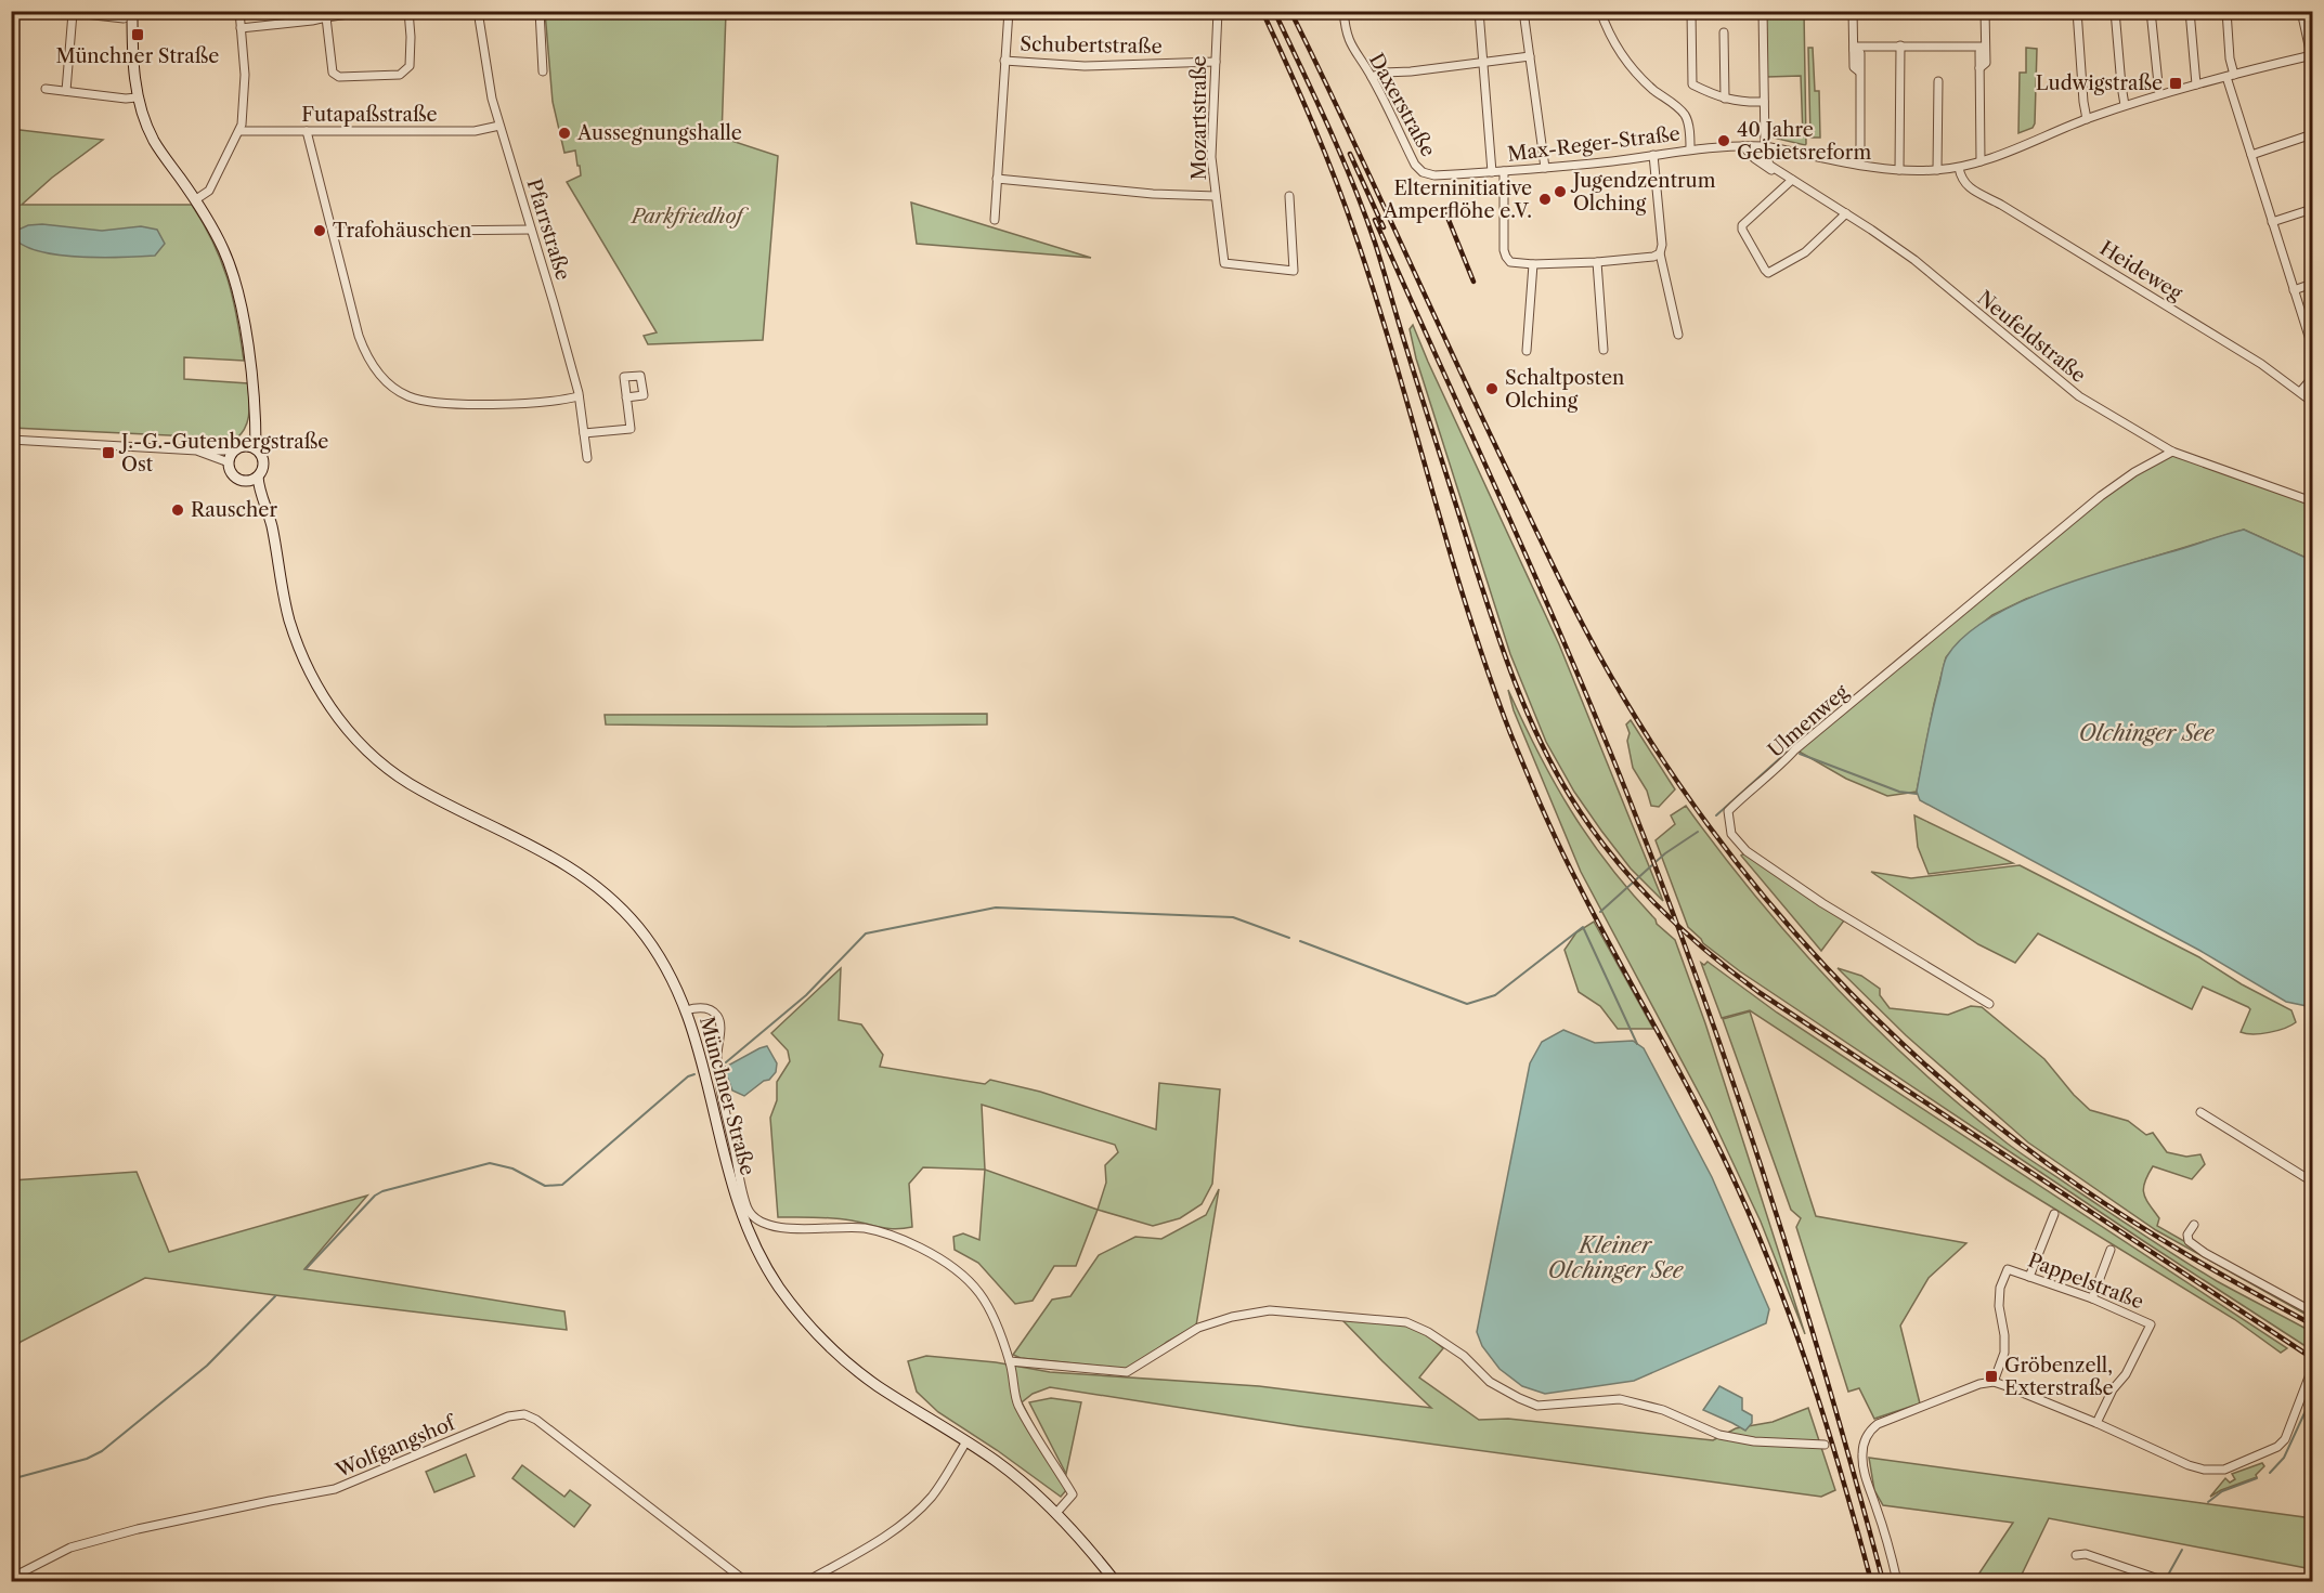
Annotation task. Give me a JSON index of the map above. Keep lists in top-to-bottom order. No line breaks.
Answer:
{"streets":{"main road":["Münchner Straße"],"street":["Schubertstraße","Daxerstraße","Futapaßstraße","Mozartstraße","Max-Reger-Straße","Pfarrstraße","Heideweg","Neufeldstraße","Ulmenweg","Pappelstraße","Wolfgangshof"]},"crossings":[["Schubertstraße","Mozartstraße"],["Daxerstraße","Max-Reger-Straße"],["Futapaßstraße","Pfarrstraße"],["Max-Reger-Straße","Neufeldstraße"],["Neufeldstraße","Ulmenweg"]],"water":["Olchinger See","Kleiner Olchinger See"],"parks":["Parkfriedhof"],"places":{"transit":["Münchner Straße","Ludwigstraße","J.-G.-Gutenbergstraße Ost","Gröbenzell, Exterstraße"],"other":["Aussegnungshalle","40 Jahre Gebietsreform","Jugendzentrum Olching","Elterninitiative Amperflöhe e.V.","Trafohäuschen","Schaltposten Olching","Rauscher"]}}
